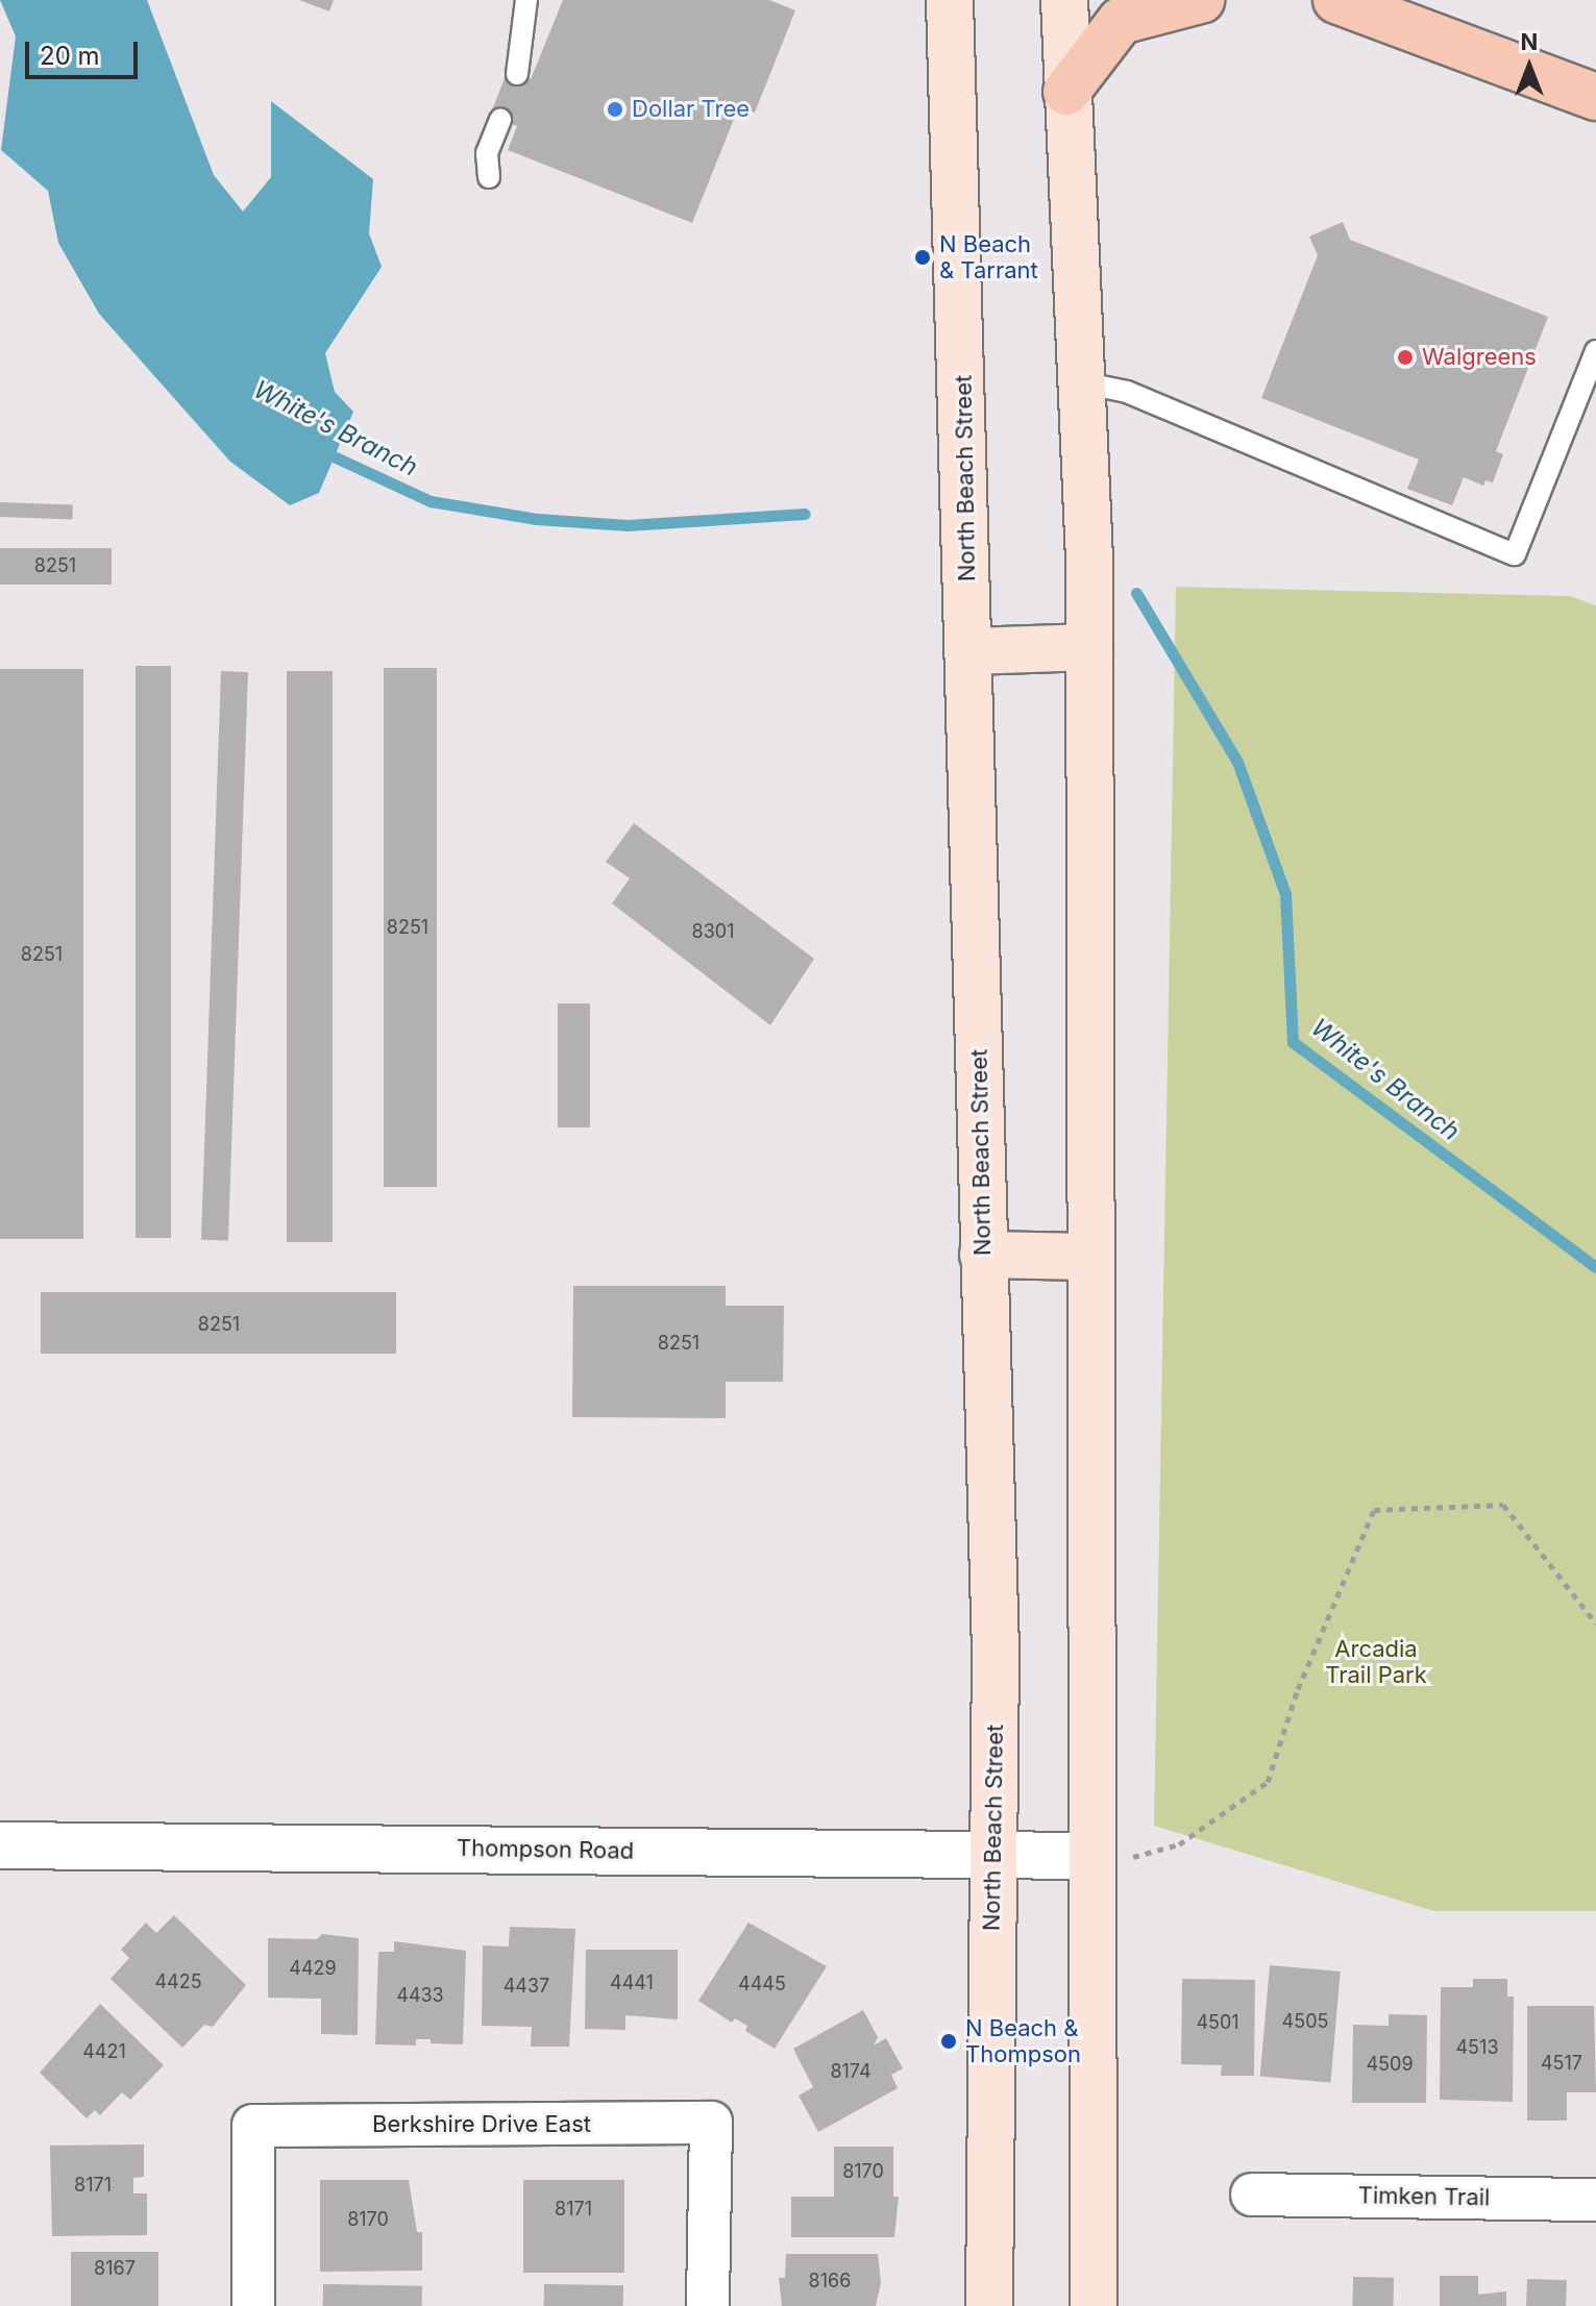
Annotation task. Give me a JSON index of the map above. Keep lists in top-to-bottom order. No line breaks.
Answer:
{"streets":{"main road":["North Beach Street"],"street":["Thompson Road","Berkshire Drive East","Timken Trail"]},"crossings":[["North Beach Street","Thompson Road"]],"water":["White's Branch"],"parks":["Arcadia Trail Park"],"places":["Dollar Tree","N Beach & Tarrant","Walgreens","N Beach & Thompson"],"house_numbers":["8251","8251","8301","8251","8251","8251","4429","4425","4441","4445","4437","4433","4505","4501","4513","4421","4517","4509","8174","8170","8171","8171","8170","8167","8166"],"scale_bar":"20 m","north":"top"}
